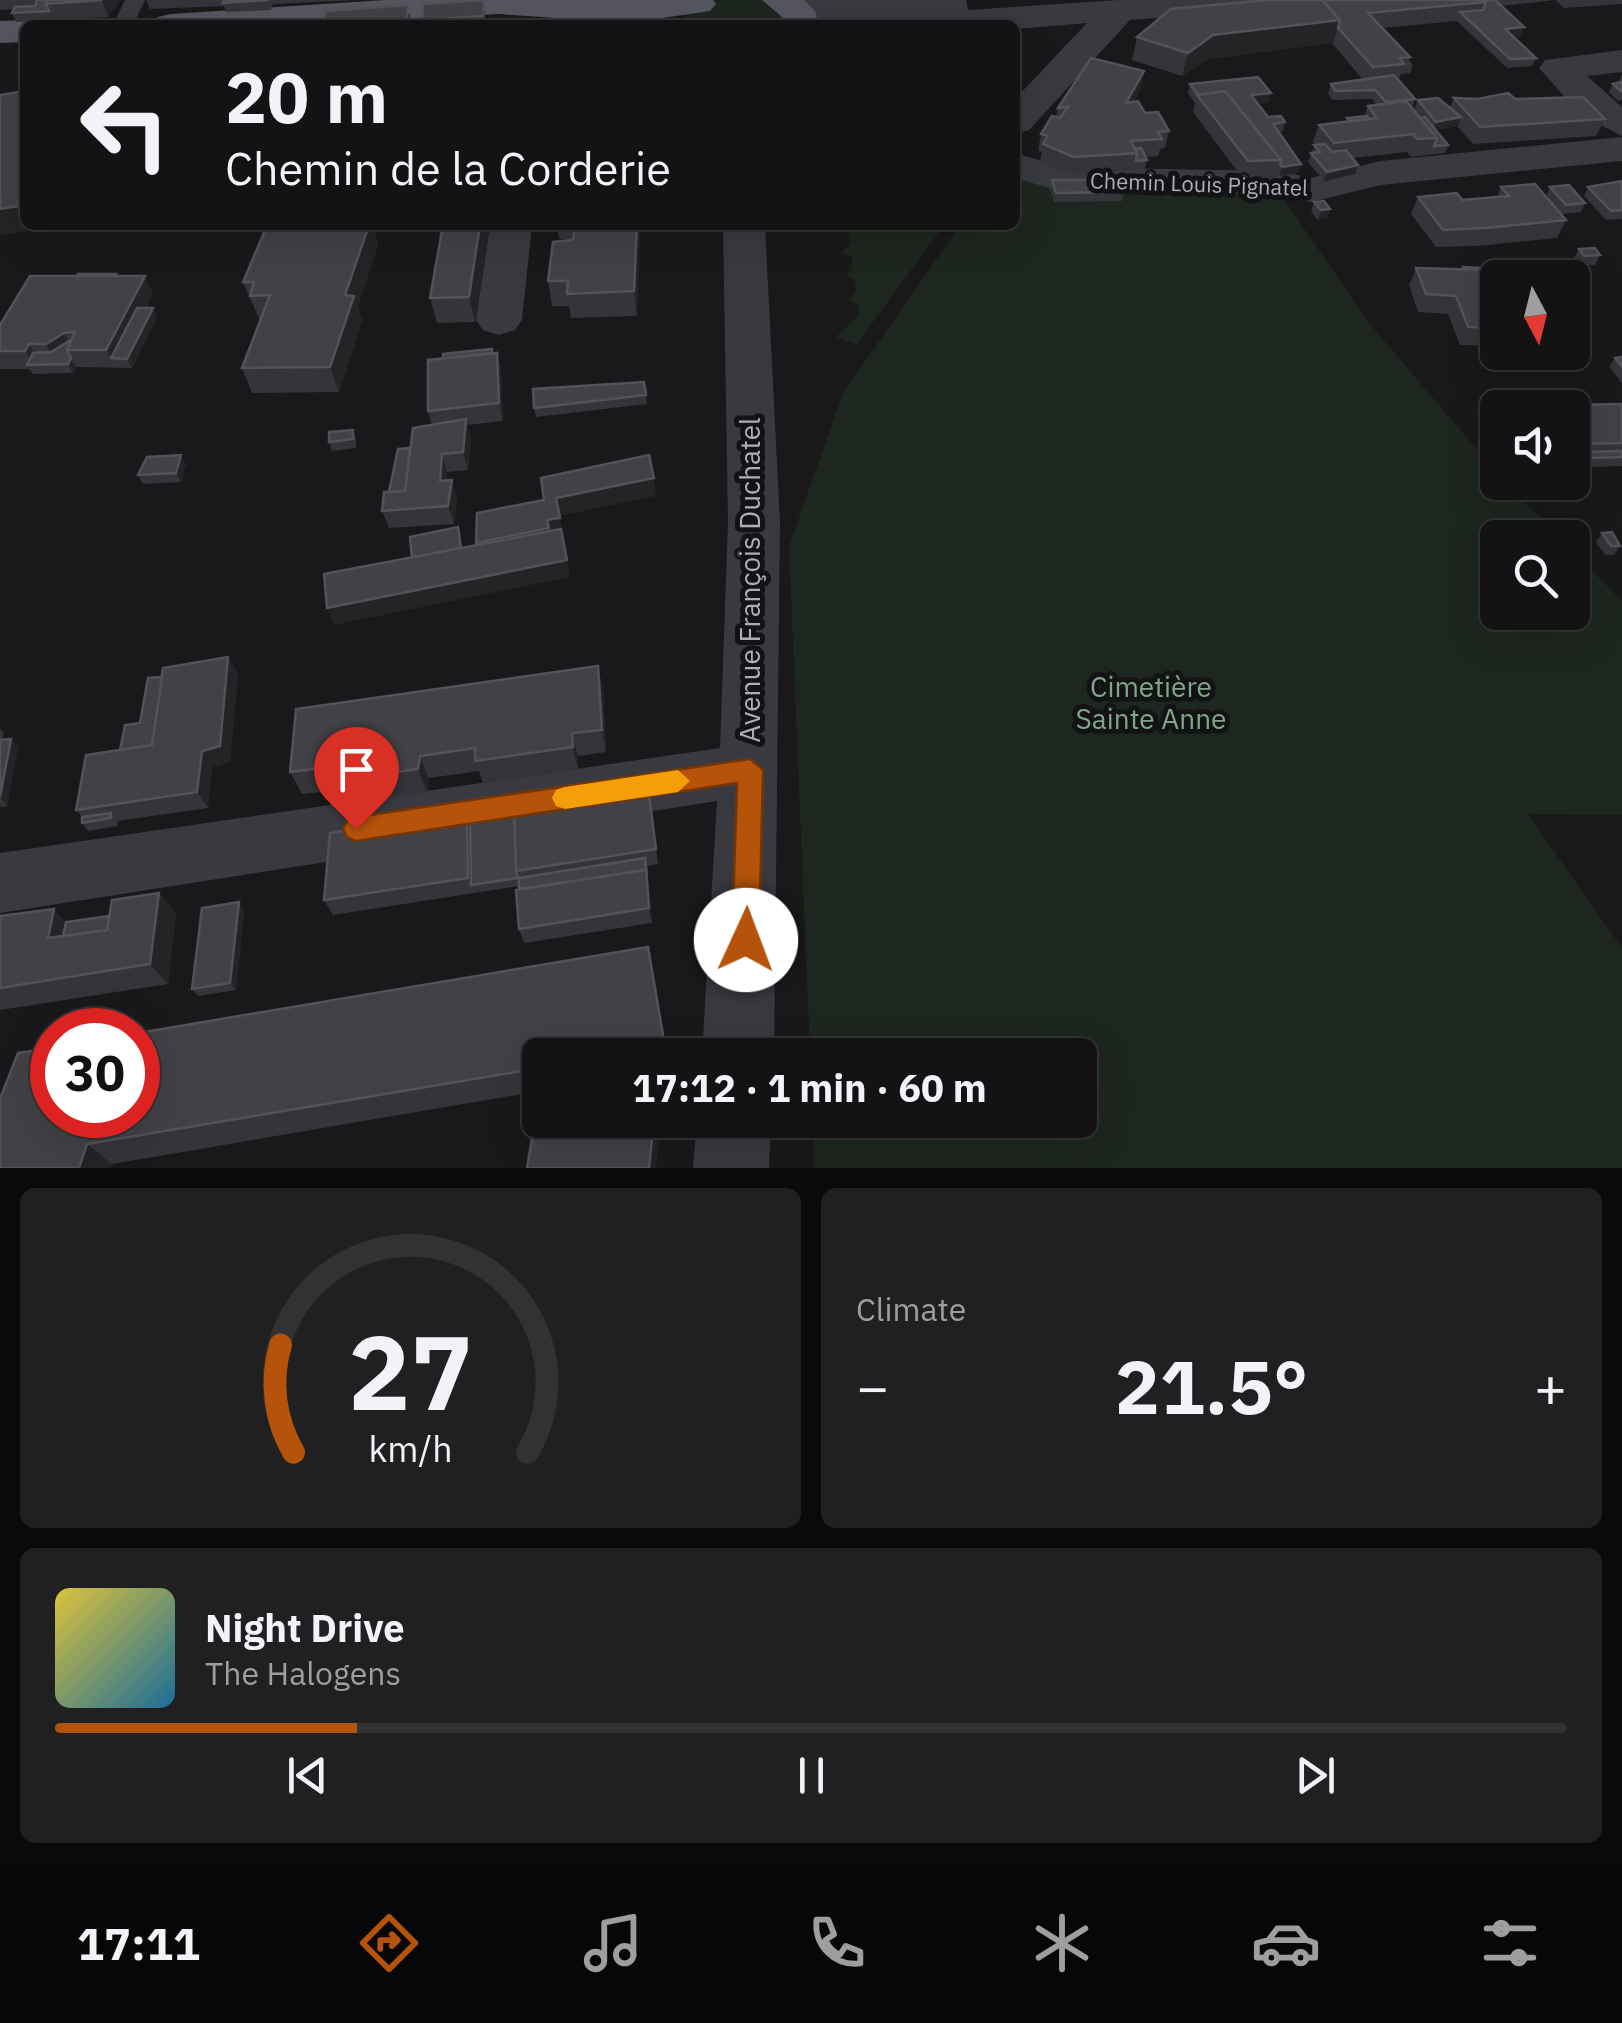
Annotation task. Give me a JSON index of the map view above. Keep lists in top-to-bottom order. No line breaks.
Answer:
{"streets":{"street":["Chemin Louis Pignatel","Avenue François Duchatel"]},"parks":["Cimetière Sainte Anne"],"north":"bottom","page":{"turn":["20 m","Chemin de la Corderie"],"limit":"30","trip":"17:12 · 1 min · 60 m","tile":"Climate","heat":["−","21.5°","+"],"song":["Night Drive","The Halogens"],"tabs":"17:11","gauge":["27","km/h"]}}
